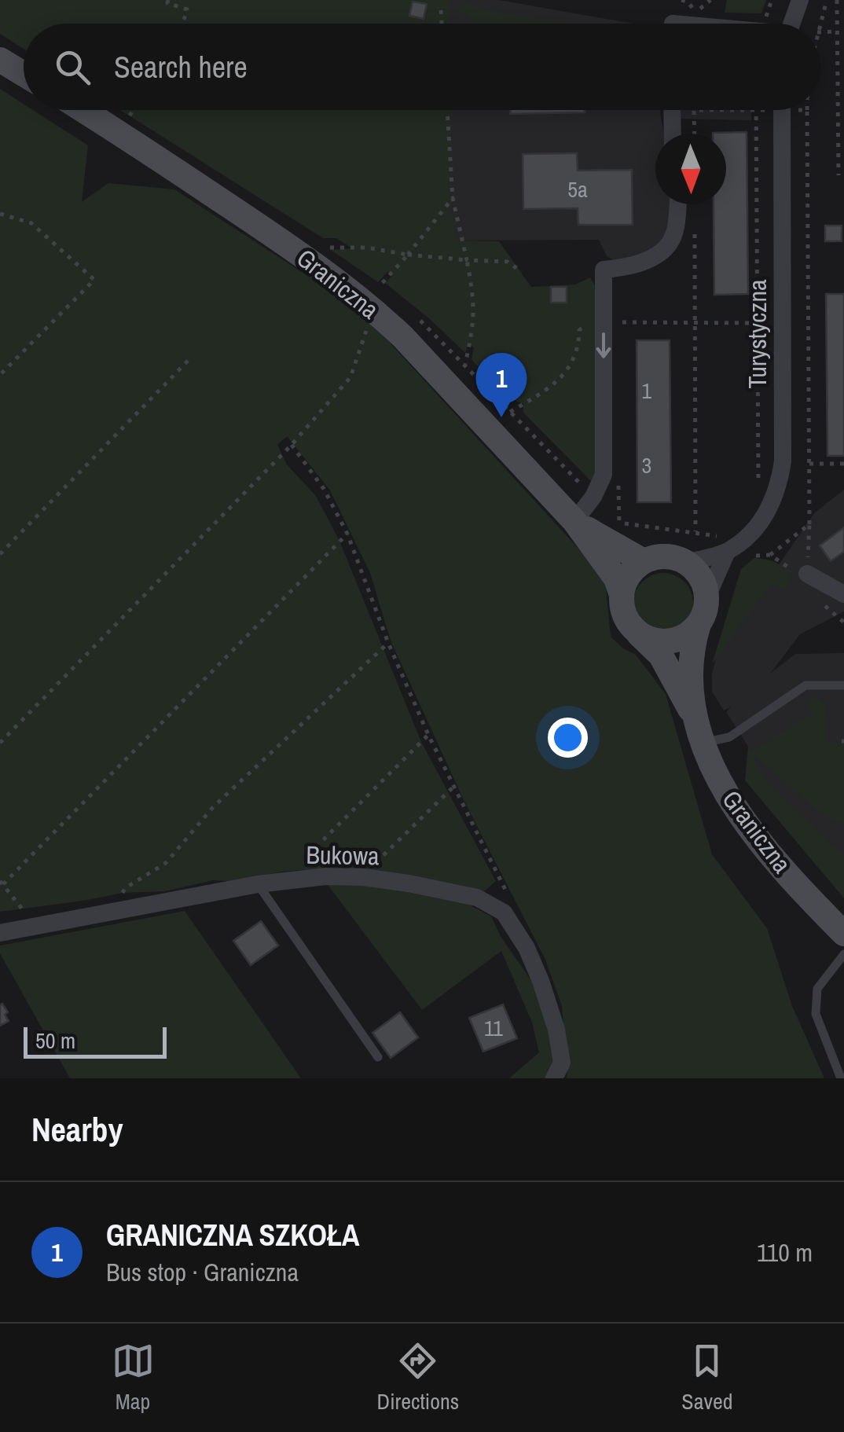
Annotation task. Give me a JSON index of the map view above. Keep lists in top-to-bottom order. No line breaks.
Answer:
{"streets":{"street":["Graniczna","Turystyczna","Bukowa"]},"crossings":[["Graniczna","Turystyczna"]],"house_numbers":["5a","1","3","11"],"scale_bar":"50 m","north":"bottom","page":{"search":"Search here","pins":"1","scale":"50 m","heading":"Nearby","list":[{"mark":"1","name":"GRANICZNA SZKOŁA","note":"Bus stop · Graniczna","value":"110 m"}],"nav":["Map","Directions","Saved"]}}
